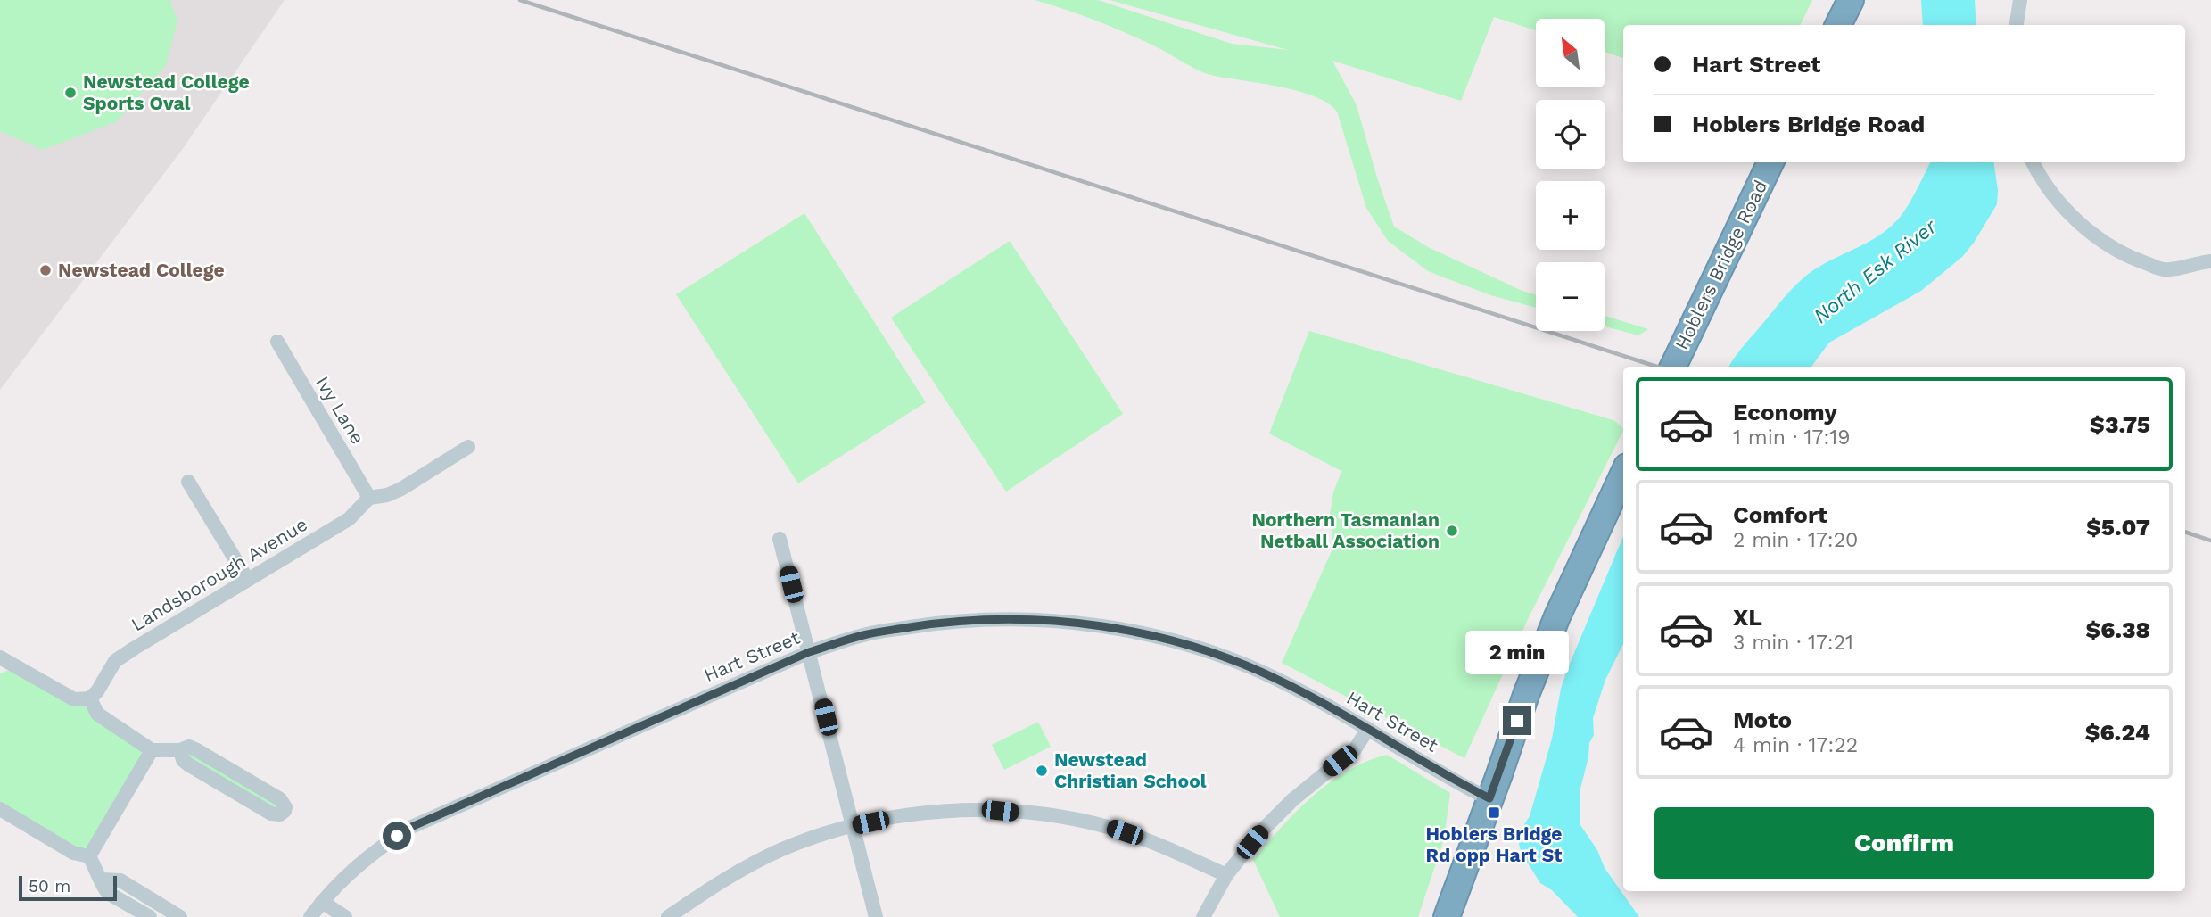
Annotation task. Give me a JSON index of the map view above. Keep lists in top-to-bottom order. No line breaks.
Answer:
{"streets":{"highway":["Hoblers Bridge Road"],"street":["Ivy Lane","Landsborough Avenue","Hart Street"]},"crossings":[["Ivy Lane","Landsborough Avenue"]],"water":["North Esk River"],"places":{"other":["Newstead College Sports Oval","Newstead College","Northern Tasmanian Netball Association","Newstead Christian School"],"transit":["Hoblers Bridge Rd opp Hart St"]},"scale_bar":"50 m","north":"top left","page":{"map_buttons":["+","−"],"banner":["Hart Street","Hoblers Bridge Road"],"list":[{"name":"Economy","note":"1 min · 17:19","value":"$3.75"},{"name":"Comfort","note":"2 min · 17:20","value":"$5.07"},{"name":"XL","note":"3 min · 17:21","value":"$6.38"},{"name":"Moto","note":"4 min · 17:22","value":"$6.24"}],"bubble":"2 min","buttons":"Confirm","scale":"50 m"}}
